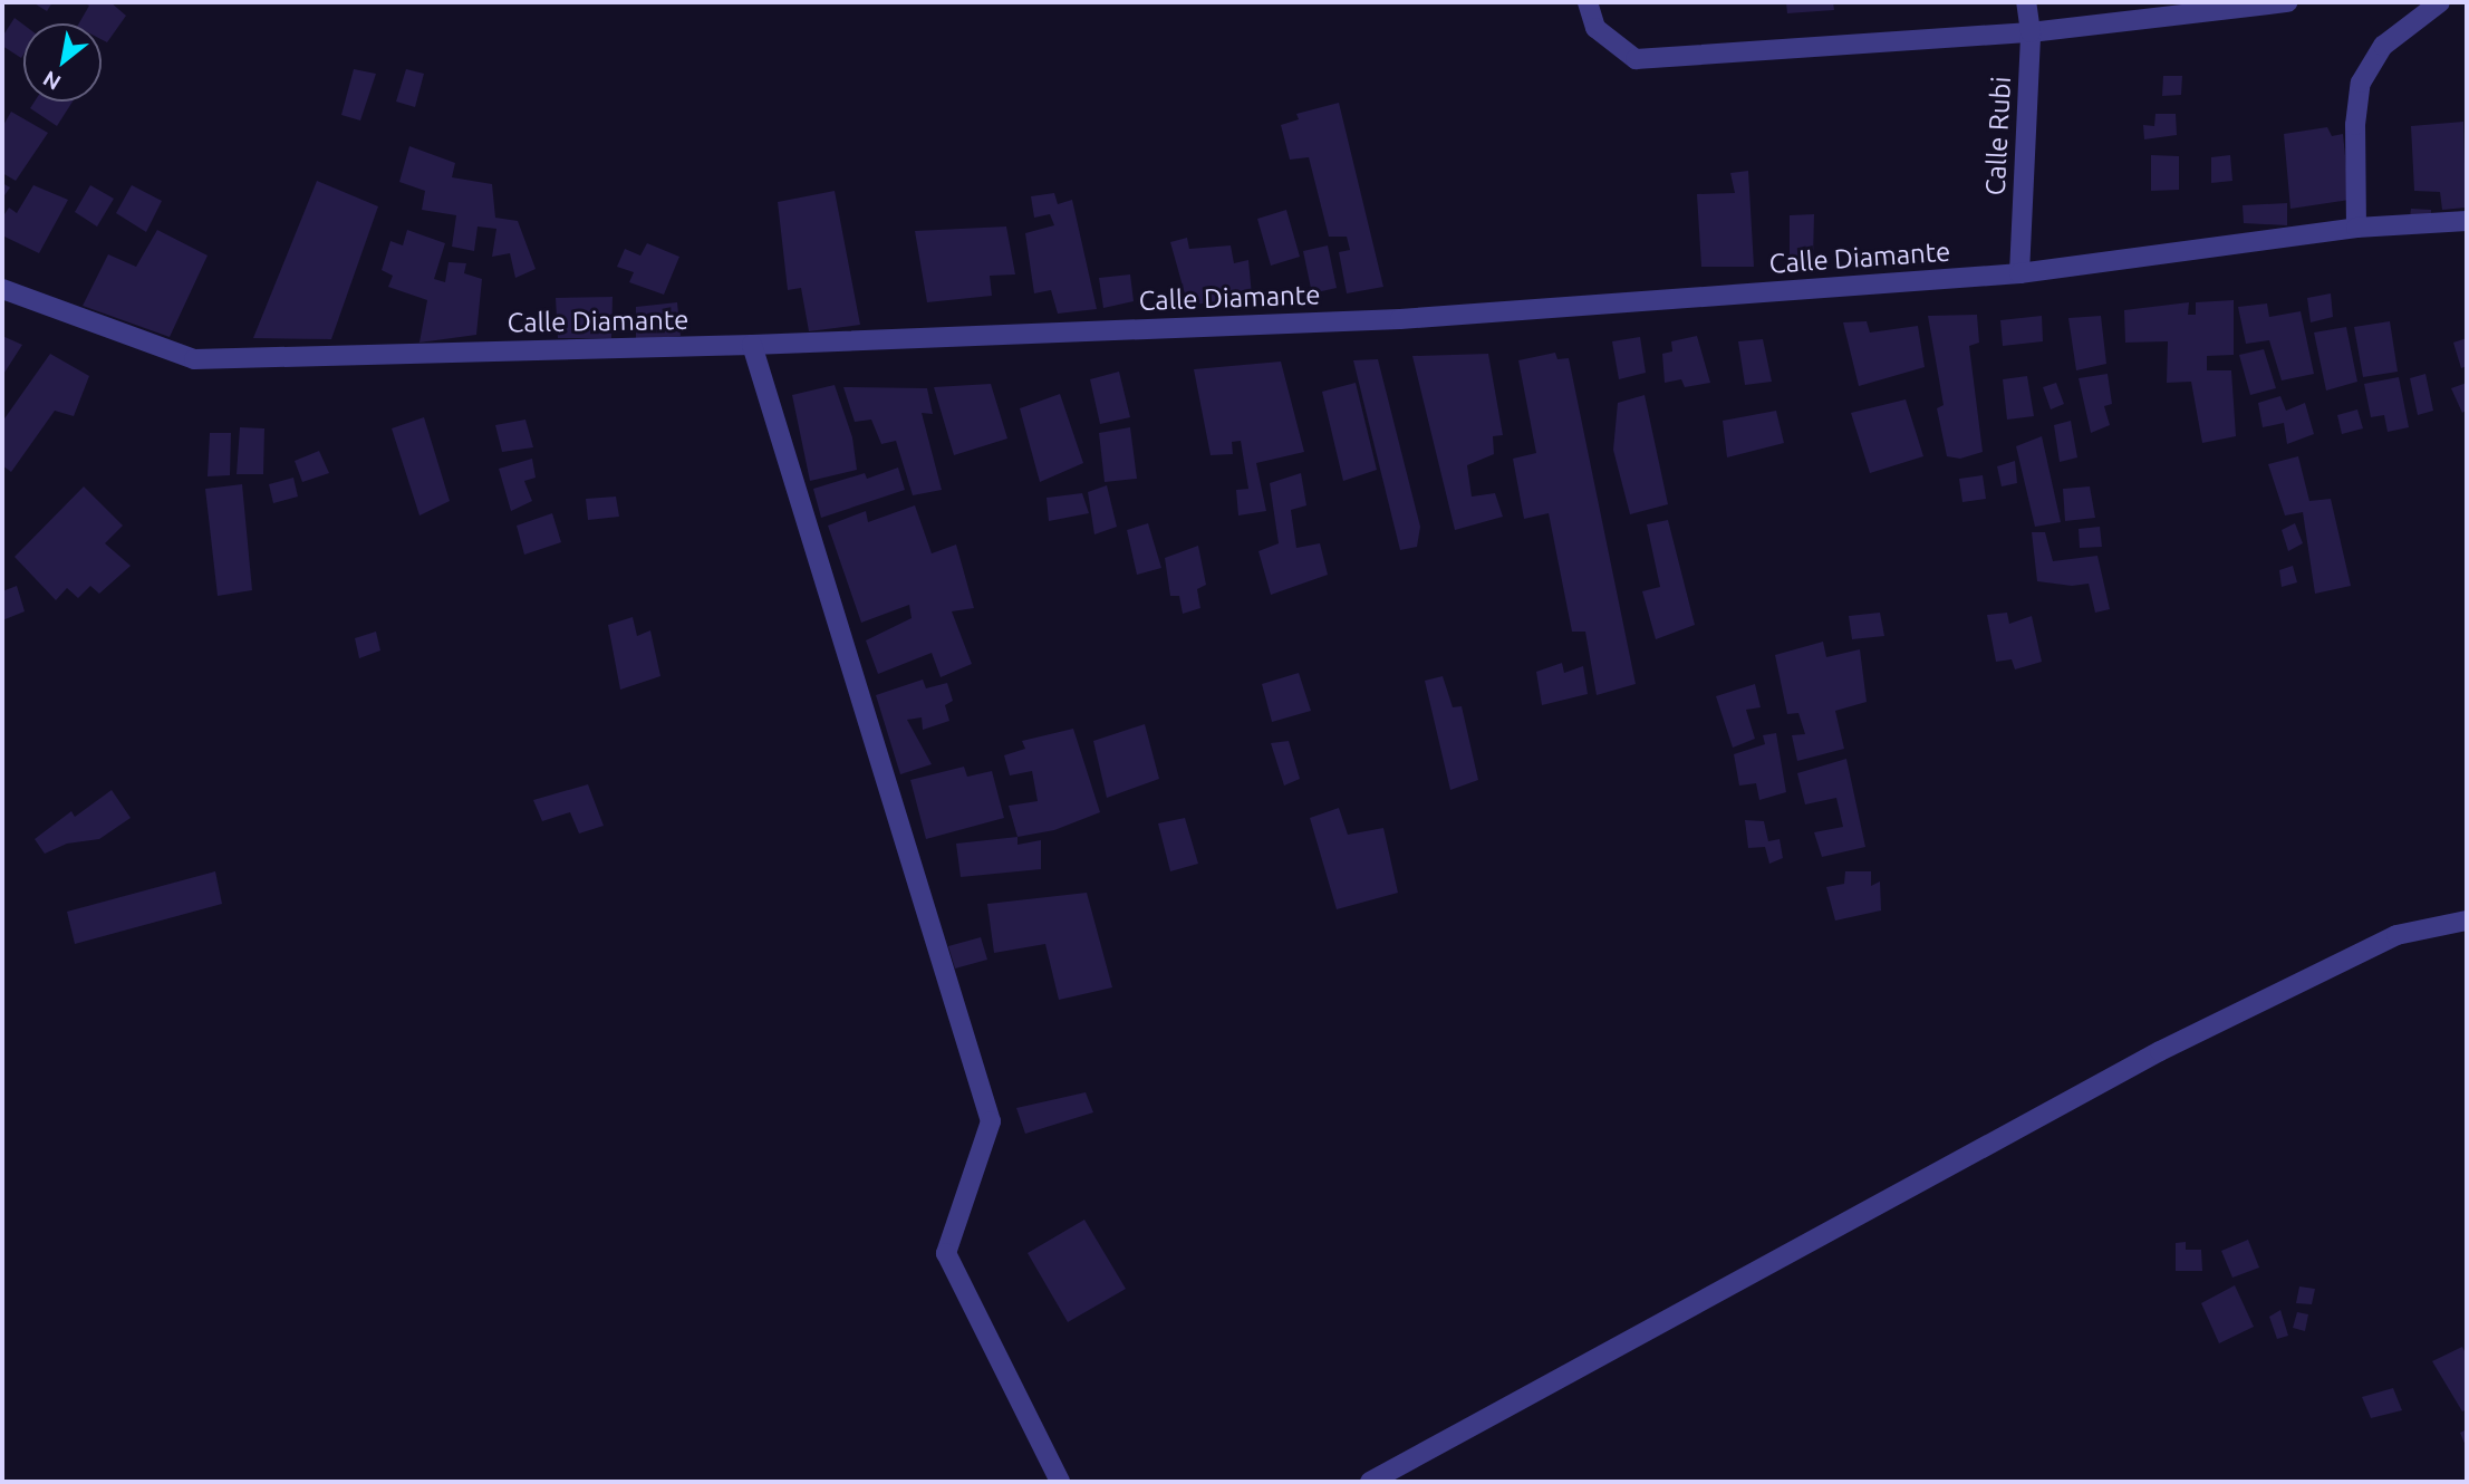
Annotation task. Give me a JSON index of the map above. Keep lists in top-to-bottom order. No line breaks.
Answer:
{"streets":{"street":["Calle Rubi","Calle Diamante"]},"crossings":[["Calle Rubi","Calle Diamante"]],"north":"bottom left"}
